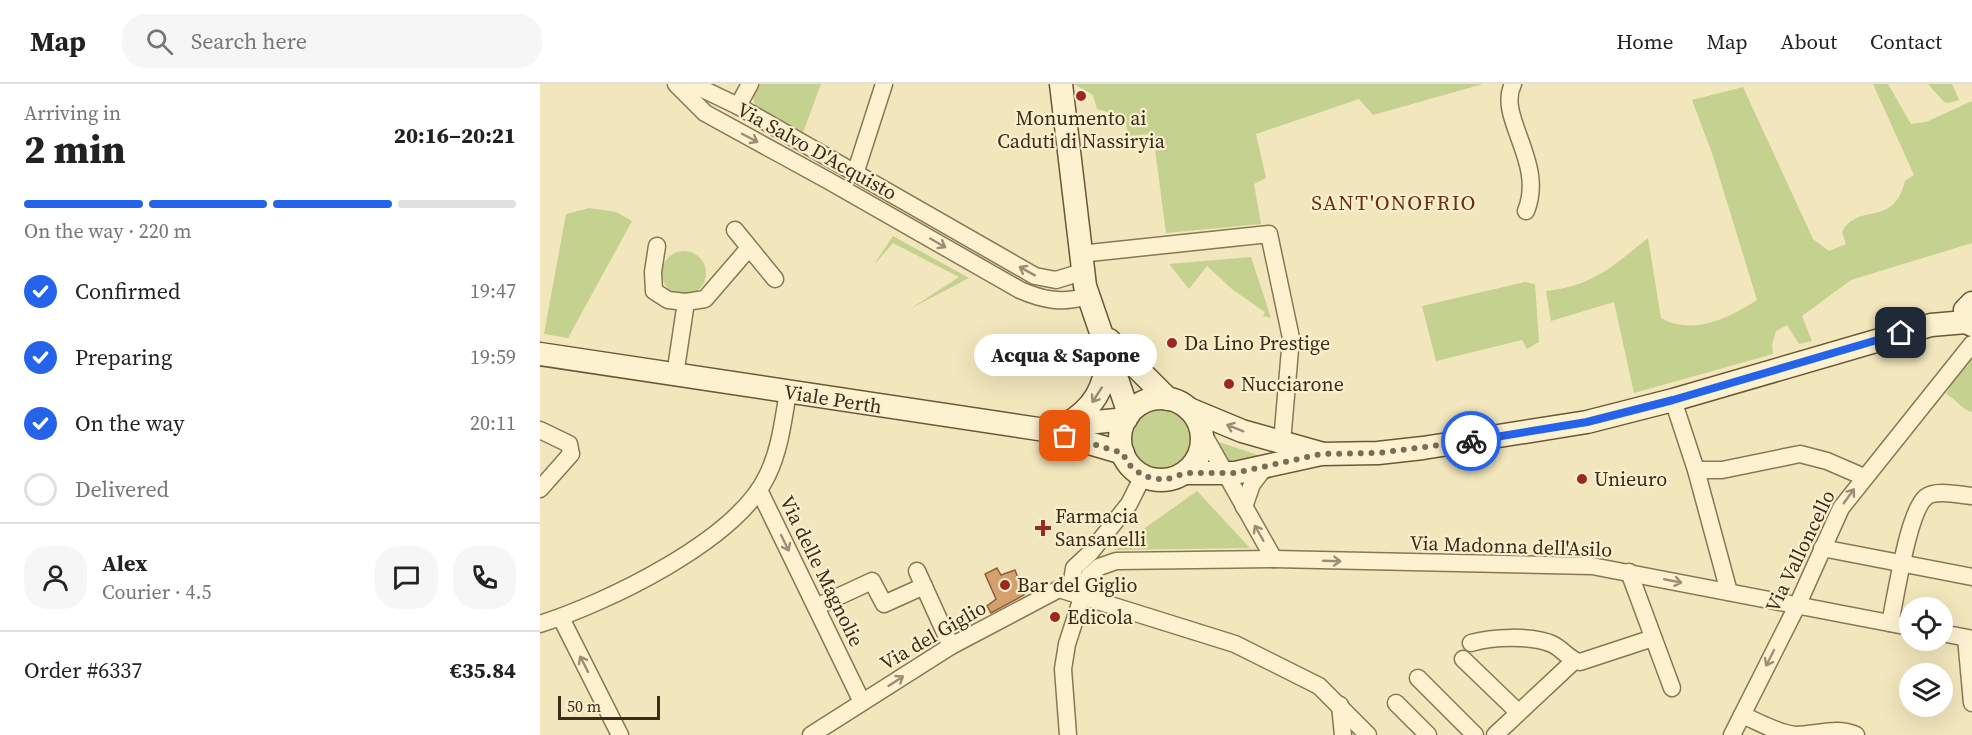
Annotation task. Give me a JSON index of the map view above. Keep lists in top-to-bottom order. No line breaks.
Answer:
{"streets":{"main road":["Viale Perth"],"street":["Via Salvo D'Acquisto","Via Madonna dell'Asilo","Via Valloncello","Via delle Magnolie","Via del Giglio"]},"crossings":[["Via Madonna dell'Asilo","Via Valloncello"],["Via delle Magnolie","Via del Giglio"]],"one_way":["Via delle Magnolie"],"districts":["SANT'ONOFRIO"],"places":{"other":["Monumento ai Caduti di Nassiryia","Da Lino Prestige","Nucciarone","Acqua & Sapone","Unieuro","Bar del Giglio","Edicola"],"health":["Farmacia Sansanelli"]},"scale_bar":"50 m","page":{"header":"Map","search":"Search here","nav":["Home","Map","About","Contact"],"heading":["2 min","Arriving in","20:16–20:21"],"panel":["Alex","Courier · 4.5","Order #6337","€35.84"],"bar":"On the way · 220 m","list":[["Confirmed","19:47"],["Preparing","19:59"],["On the way","20:11"],"Delivered"],"bubble":"Acqua & Sapone","scale":"50 m"}}
